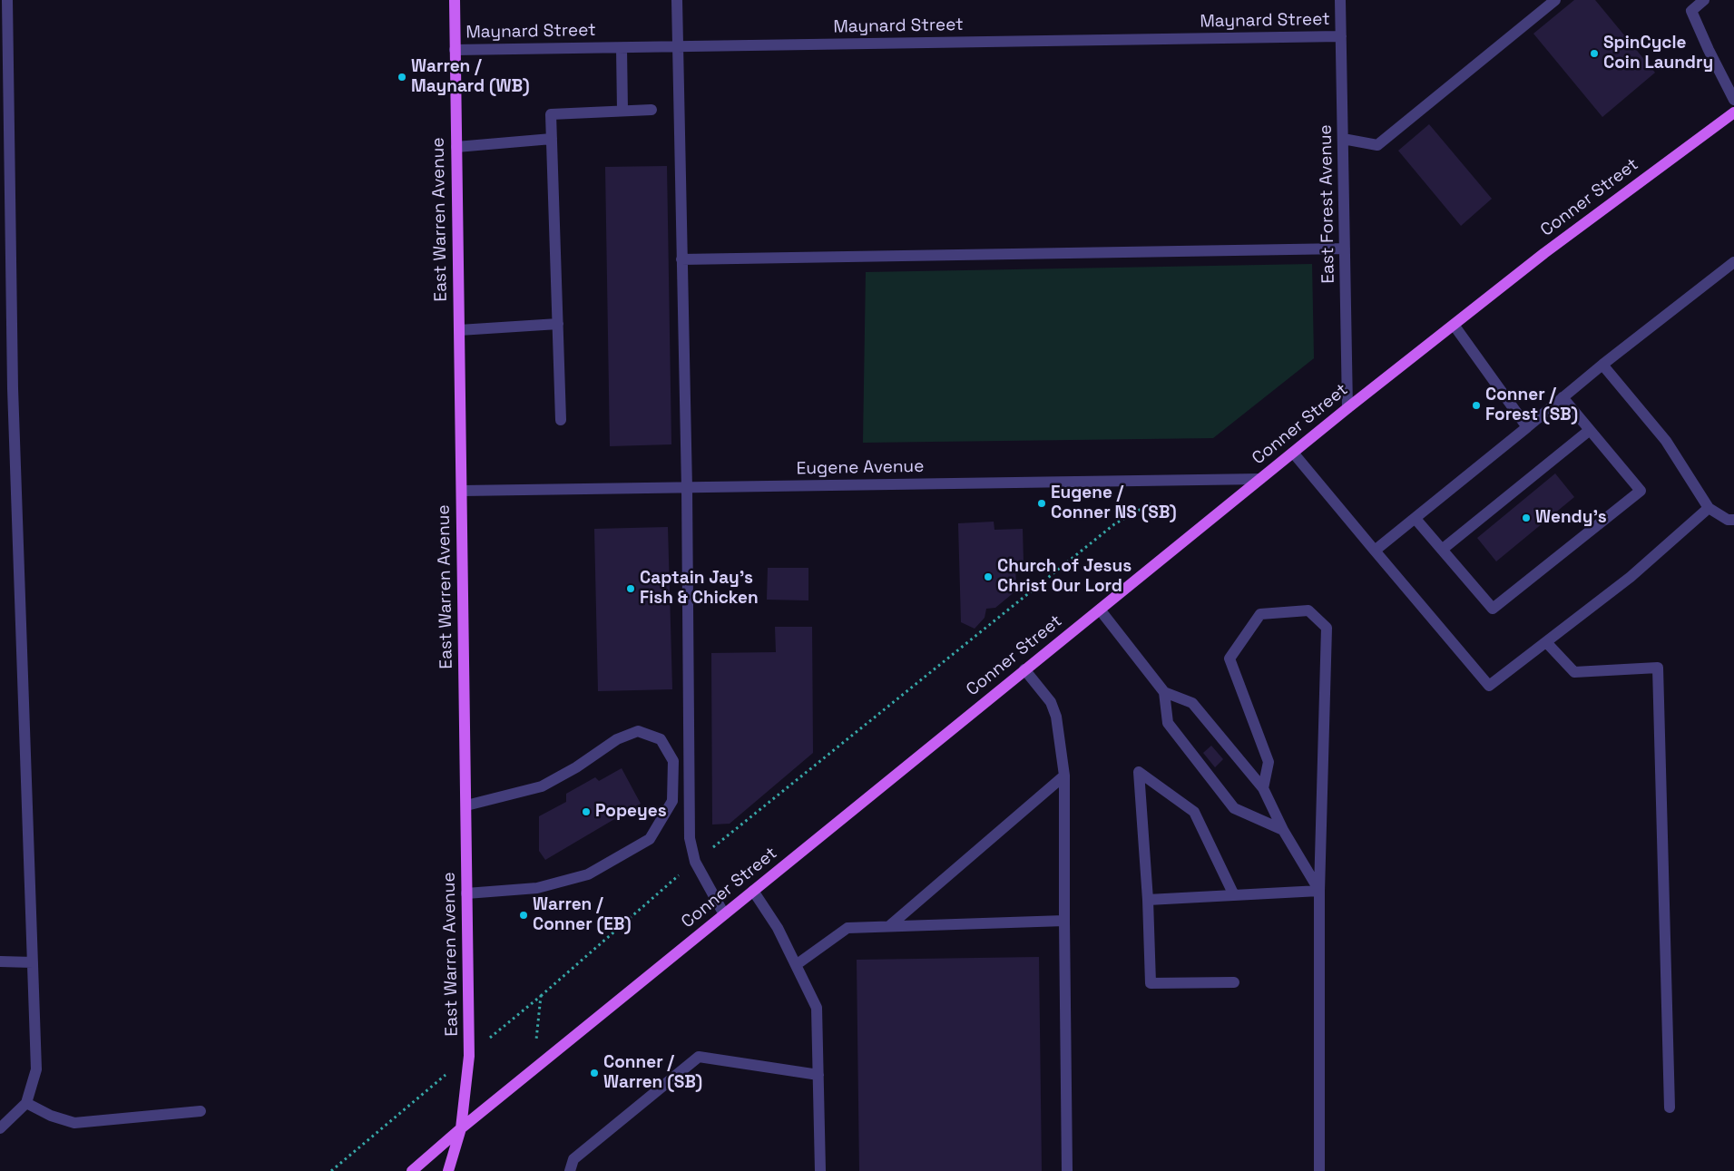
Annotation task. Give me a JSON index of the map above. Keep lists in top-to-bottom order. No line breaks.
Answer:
{"streets":{"main road":["Conner Street","East Warren Avenue"],"street":["Maynard Street","East Forest Avenue","Eugene Avenue"]},"crossings":[["Maynard Street","East Forest Avenue"],["Maynard Street","East Warren Avenue"],["Conner Street","East Forest Avenue"],["Conner Street","East Warren Avenue"],["Conner Street","Eugene Avenue"],["East Warren Avenue","Eugene Avenue"]],"places":["SpinCycle Coin Laundry","Warren / Maynard (WB)","Conner / Forest (SB)","Eugene / Conner NS (SB)","Wendy's","Church of Jesus Christ Our Lord","Captain Jay's Fish & Chicken","Popeyes","Warren / Conner (EB)","Conner / Warren (SB)"]}
